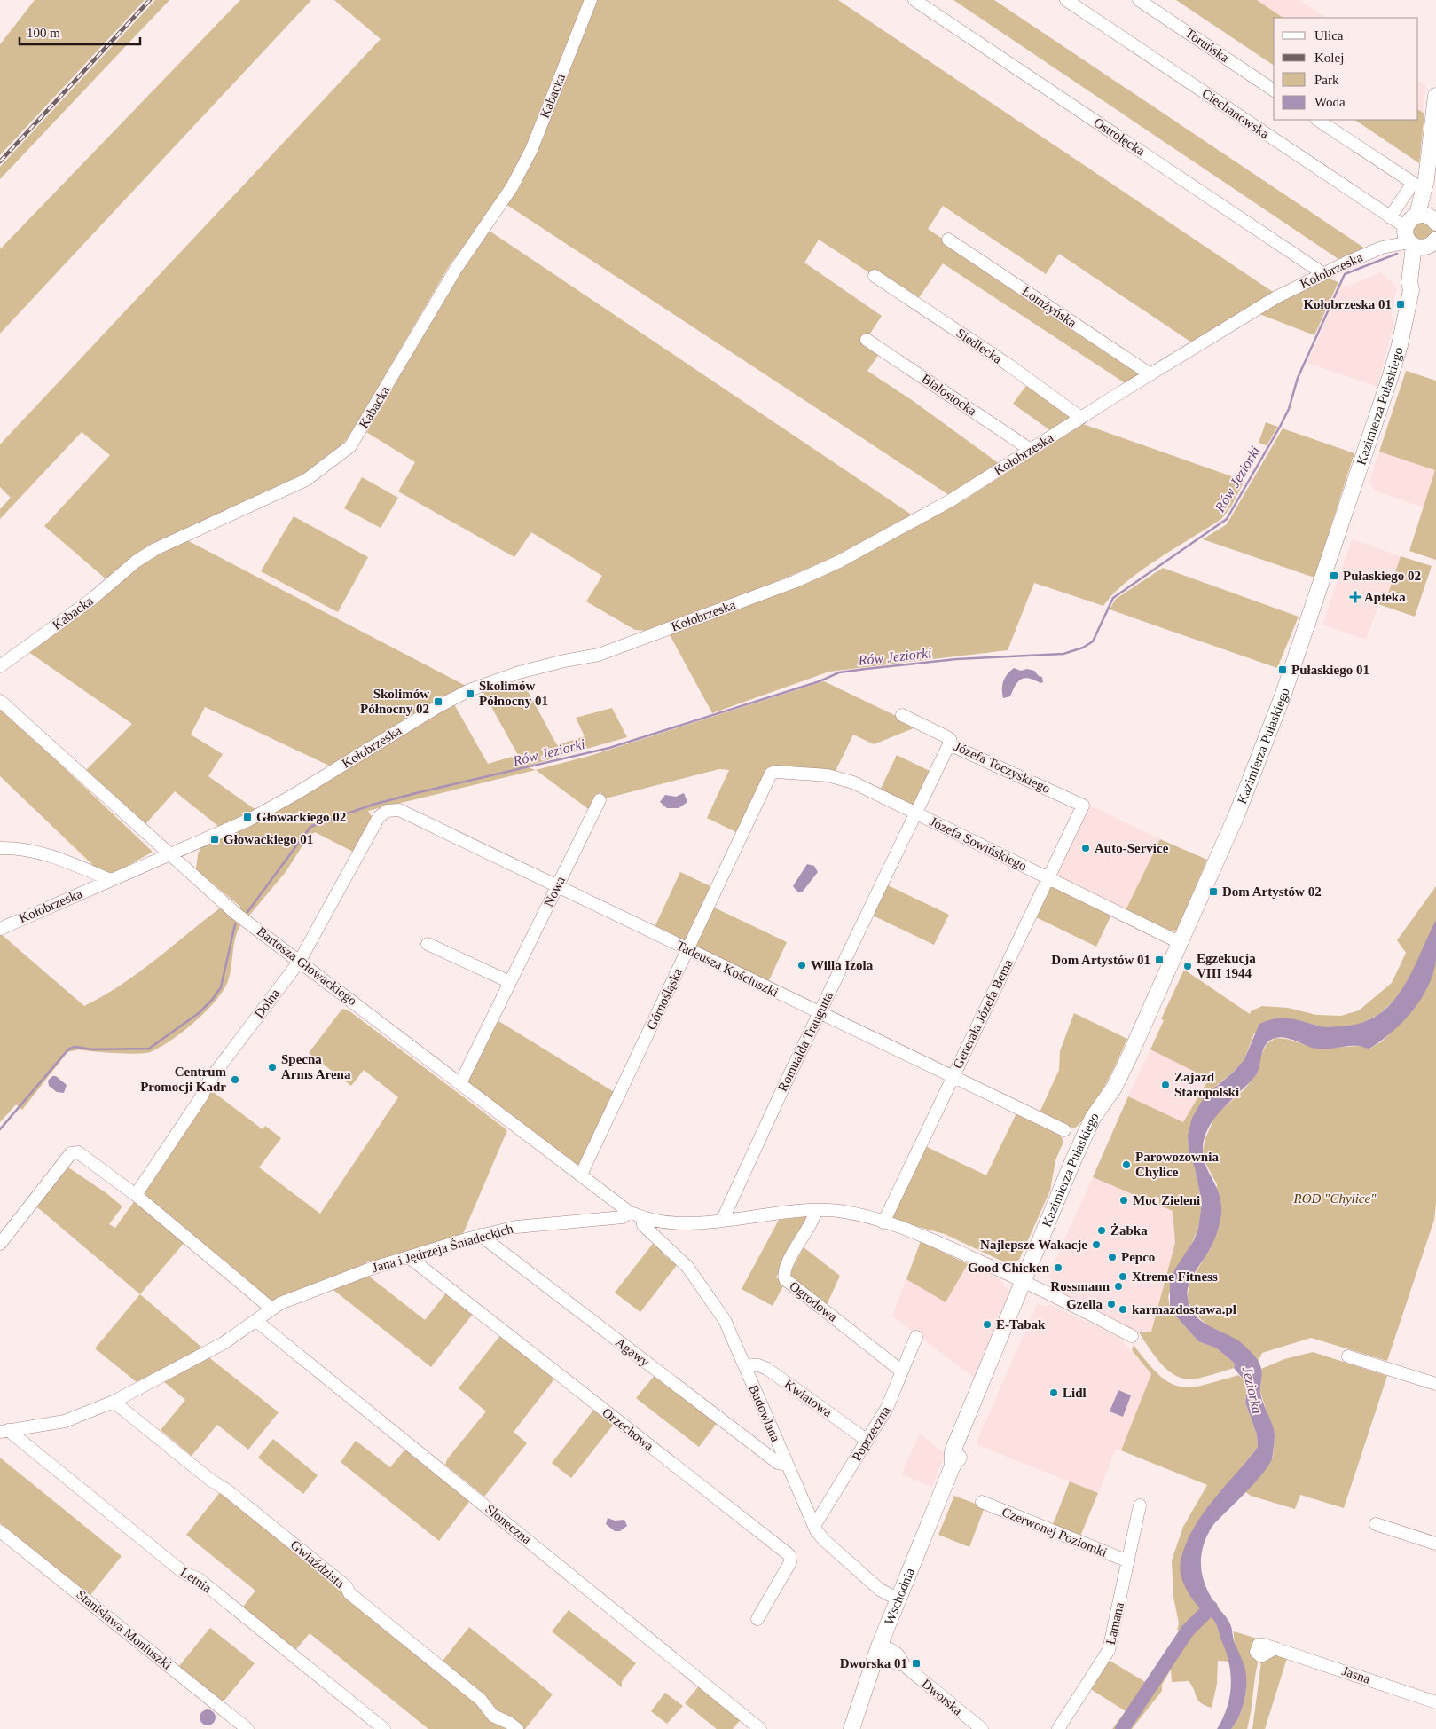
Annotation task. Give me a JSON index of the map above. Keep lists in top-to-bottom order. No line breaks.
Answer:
{"streets":{"main road":["Kazimierza Pułaskiego","Wschodnia"],"street":["Toruńska","Kabacka","Ciechanowska","Ostrołęcka","Kołobrzeska","Łomżyńska","Siedlecka","Białostocka","Józefa Toczyskiego","Józefa Sowińskiego","Nowa","Bartosza Głowackiego","Tadeusza Kościuszki","Górnośląska","Dolna","Generała Józefa Bema","Romualda Traugutta","Jana i Jędrzeja Śniadeckich","Ogrodowa","Agawy","Kwiatowa","Budowlana","Orzechowa","Poprzeczna","Słoneczna","Czerwonej Poziomki","Gwiaździsta","Letnia","Łamana","Stanisława Moniuszki","Jasna","Dworska"]},"crossings":[["Ciechanowska","Kołobrzeska"],["Ciechanowska","Kazimierza Pułaskiego"],["Ostrołęcka","Kołobrzeska"],["Kołobrzeska","Łomżyńska"],["Kołobrzeska","Siedlecka"],["Kołobrzeska","Białostocka"],["Kołobrzeska","Kazimierza Pułaskiego"],["Kołobrzeska","Bartosza Głowackiego"],["Kazimierza Pułaskiego","Józefa Sowińskiego"],["Kazimierza Pułaskiego","Wschodnia"],["Józefa Toczyskiego","Generała Józefa Bema"],["Józefa Toczyskiego","Romualda Traugutta"],["Józefa Sowińskiego","Górnośląska"],["Józefa Sowińskiego","Generała Józefa Bema"],["Józefa Sowińskiego","Romualda Traugutta"],["Nowa","Bartosza Głowackiego"],["Nowa","Tadeusza Kościuszki"],["Bartosza Głowackiego","Górnośląska"],["Bartosza Głowackiego","Dolna"],["Bartosza Głowackiego","Jana i Jędrzeja Śniadeckich"],["Tadeusza Kościuszki","Górnośląska"],["Tadeusza Kościuszki","Dolna"],["Tadeusza Kościuszki","Generała Józefa Bema"],["Tadeusza Kościuszki","Romualda Traugutta"],["Jana i Jędrzeja Śniadeckich","Agawy"],["Jana i Jędrzeja Śniadeckich","Orzechowa"],["Jana i Jędrzeja Śniadeckich","Słoneczna"],["Jana i Jędrzeja Śniadeckich","Gwiaździsta"],["Jana i Jędrzeja Śniadeckich","Letnia"],["Ogrodowa","Poprzeczna"],["Agawy","Budowlana"],["Kwiatowa","Budowlana"],["Kwiatowa","Poprzeczna"],["Budowlana","Poprzeczna"],["Budowlana","Wschodnia"],["Czerwonej Poziomki","Łamana"],["Wschodnia","Dworska"]],"water":["Rów Jeziorki","Jeziorka"],"parks":["ROD \"Chylice\""],"places":{"transit":["Kołobrzeska 01","Pułaskiego 02","Pułaskiego 01","Skolimów Północny 01","Skolimów Północny 02","Głowackiego 02","Głowackiego 01","Dom Artystów 02","Dom Artystów 01","Dworska 01"],"health":["Apteka"],"other":["Auto-Service","Willa Izola","Egzekucja VIII 1944","Specna Arms Arena","Centrum Promocji Kadr","Zajazd Staropolski","Parowozownia Chylice","Moc Zieleni","Żabka","Najlepsze Wakacje","Pepco","Good Chicken","Xtreme Fitness","Rossmann","Gzella","karmazdostawa.pl","E-Tabak","Lidl"]},"legend":["Ulica","Kolej","Park","Woda"],"scale_bar":"100 m"}
